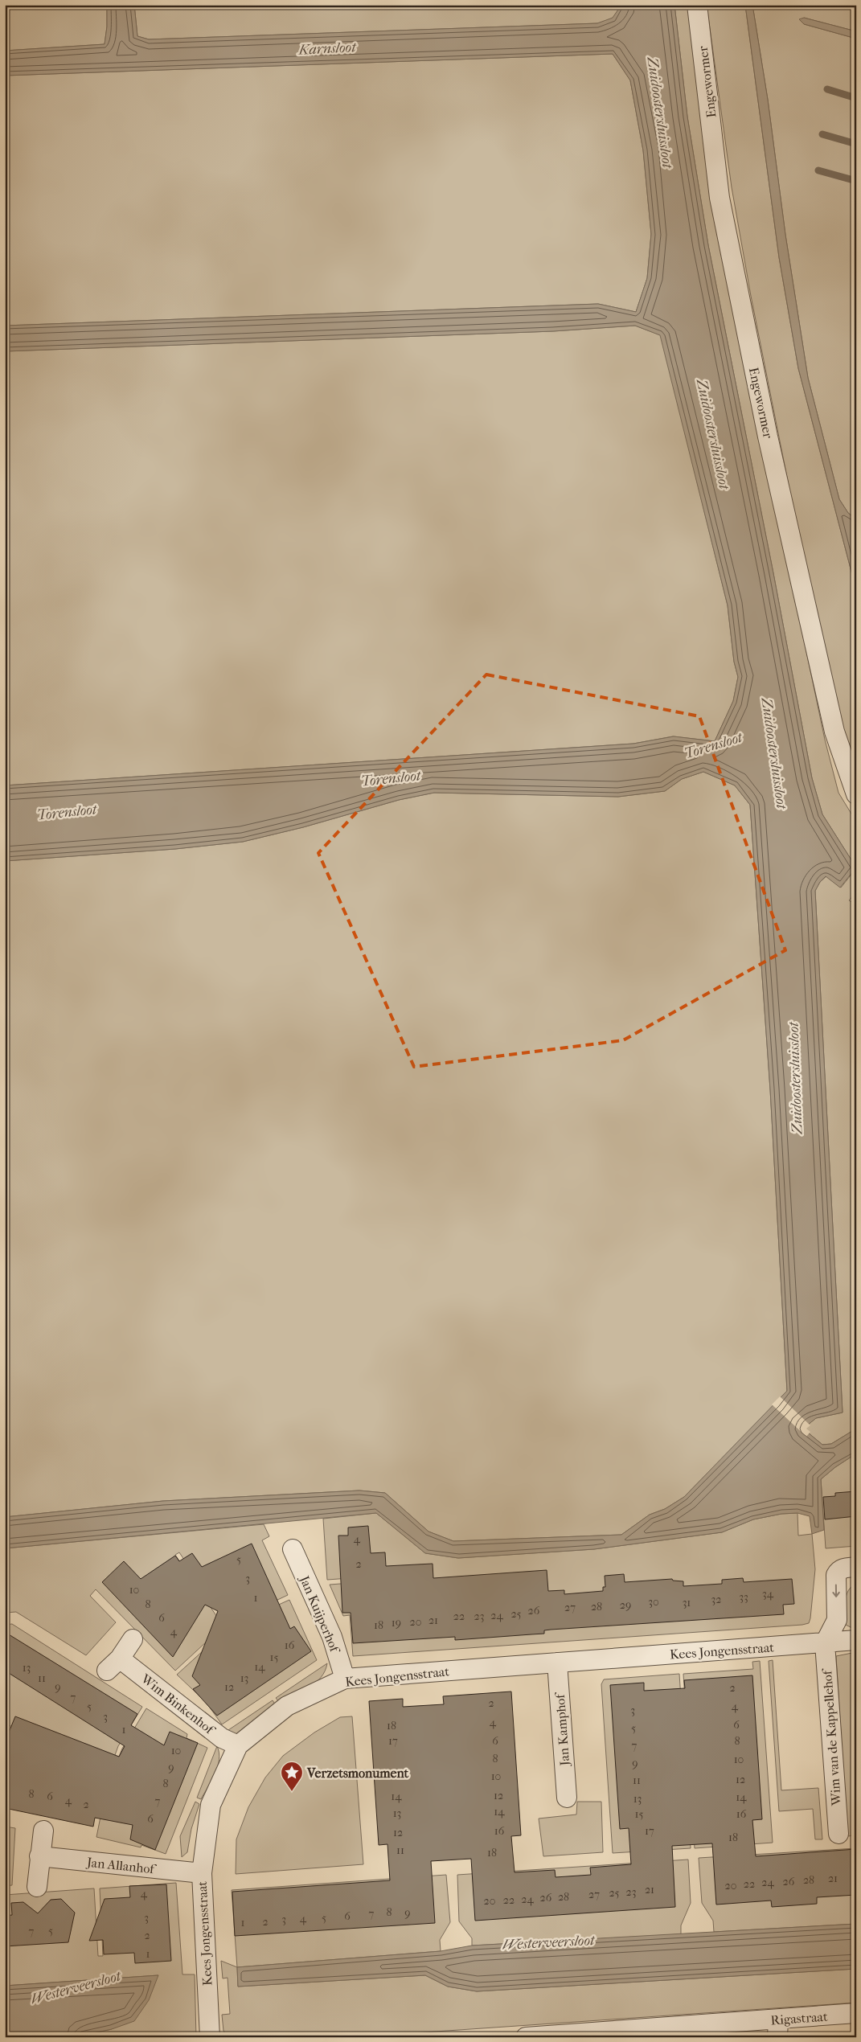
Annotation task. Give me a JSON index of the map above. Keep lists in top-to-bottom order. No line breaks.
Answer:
{"streets":{"street":["Engewormer","Jan Kuijperhof","Kees Jongensstraat","Wim Binkenhof","Jan Kamphof","Wim van de Kappellehof","Jan Allanhof","Rigastraat"]},"crossings":[["Jan Kuijperhof","Kees Jongensstraat"],["Kees Jongensstraat","Wim Binkenhof"],["Kees Jongensstraat","Jan Kamphof"],["Kees Jongensstraat","Wim van de Kappellehof"],["Kees Jongensstraat","Jan Allanhof"]],"water":["Karnsloot","Zuidoostersluissloot","Torensloot","Westerveersloot"],"places":{"place":["Verzetsmonument"]},"house_numbers":["4","5","2","3","10","34","33","1","32","30","31","8","29","28","27","26","25","24","22","23","6","21","20","19","18","4","16","15","14","13","11","13","9","12","2","7","2","5","4","3","3","4","6","18","5","1","17","6","8","7","10","8","10","9","9","10","12","11","8","8","12","6","14","14","13","4","7","2","14","13","15","16","6","16","17","12","18","11","18","21","28","26","24","22","20","21","23","25","4","27","28","26","24","22","20","8","9","7","6","3","5","4","3","2","1","5","7","2","1"]}
